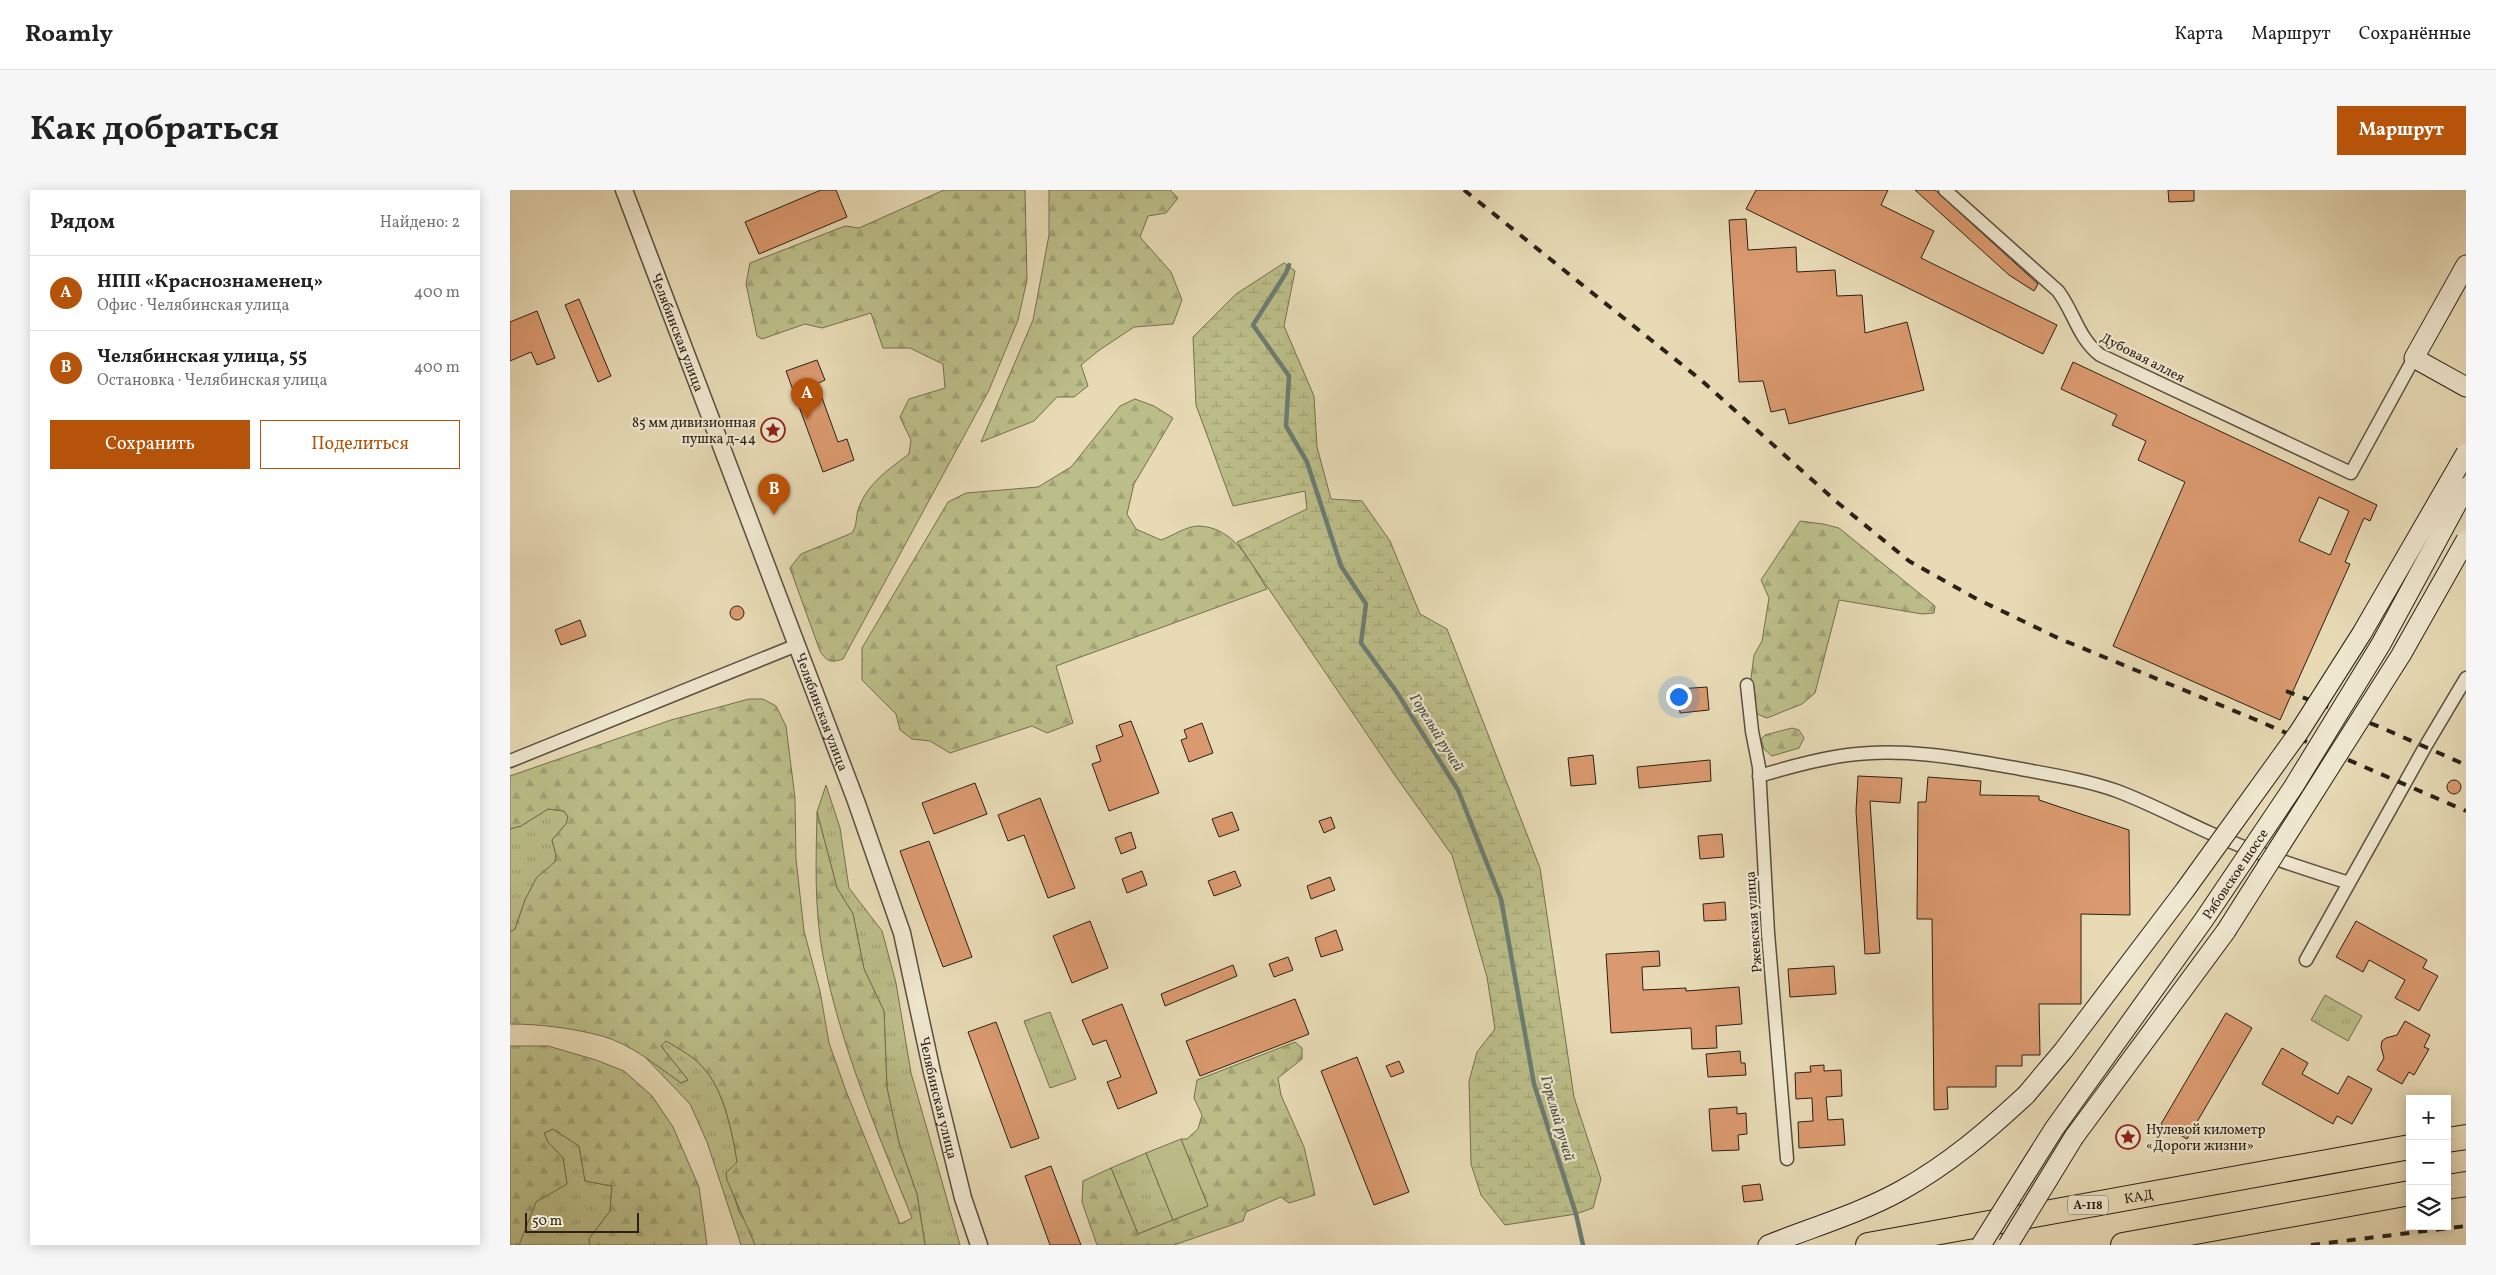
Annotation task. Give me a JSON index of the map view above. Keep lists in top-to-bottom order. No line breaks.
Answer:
{"streets":{"highway":["КАД","А-118"],"main road":["Рябовское шоссе"],"street":["Челябинская улица","Дубовая аллея","Ржевская улица"]},"water":["Горелый ручей"],"places":{"place":["85 мм дивизионная пушка д-44","Нулевой километр «Дороги жизни»"]},"scale_bar":"50 m","page":{"header":"Roamly","nav":["Карта","Маршрут","Сохранённые"],"title":"Как добраться","buttons":["Маршрут",["Сохранить","Поделиться"]],"heading":["Рядом","Найдено: 2"],"list":[{"mark":"A","name":"НПП «Краснознаменец»","note":"Офис · Челябинская улица","value":"400 m"},{"mark":"B","name":"Челябинская улица, 55","note":"Остановка · Челябинская улица","value":"400 m"}],"pins":["A","B"],"map_buttons":["+","−"],"scale":"50 m"}}
